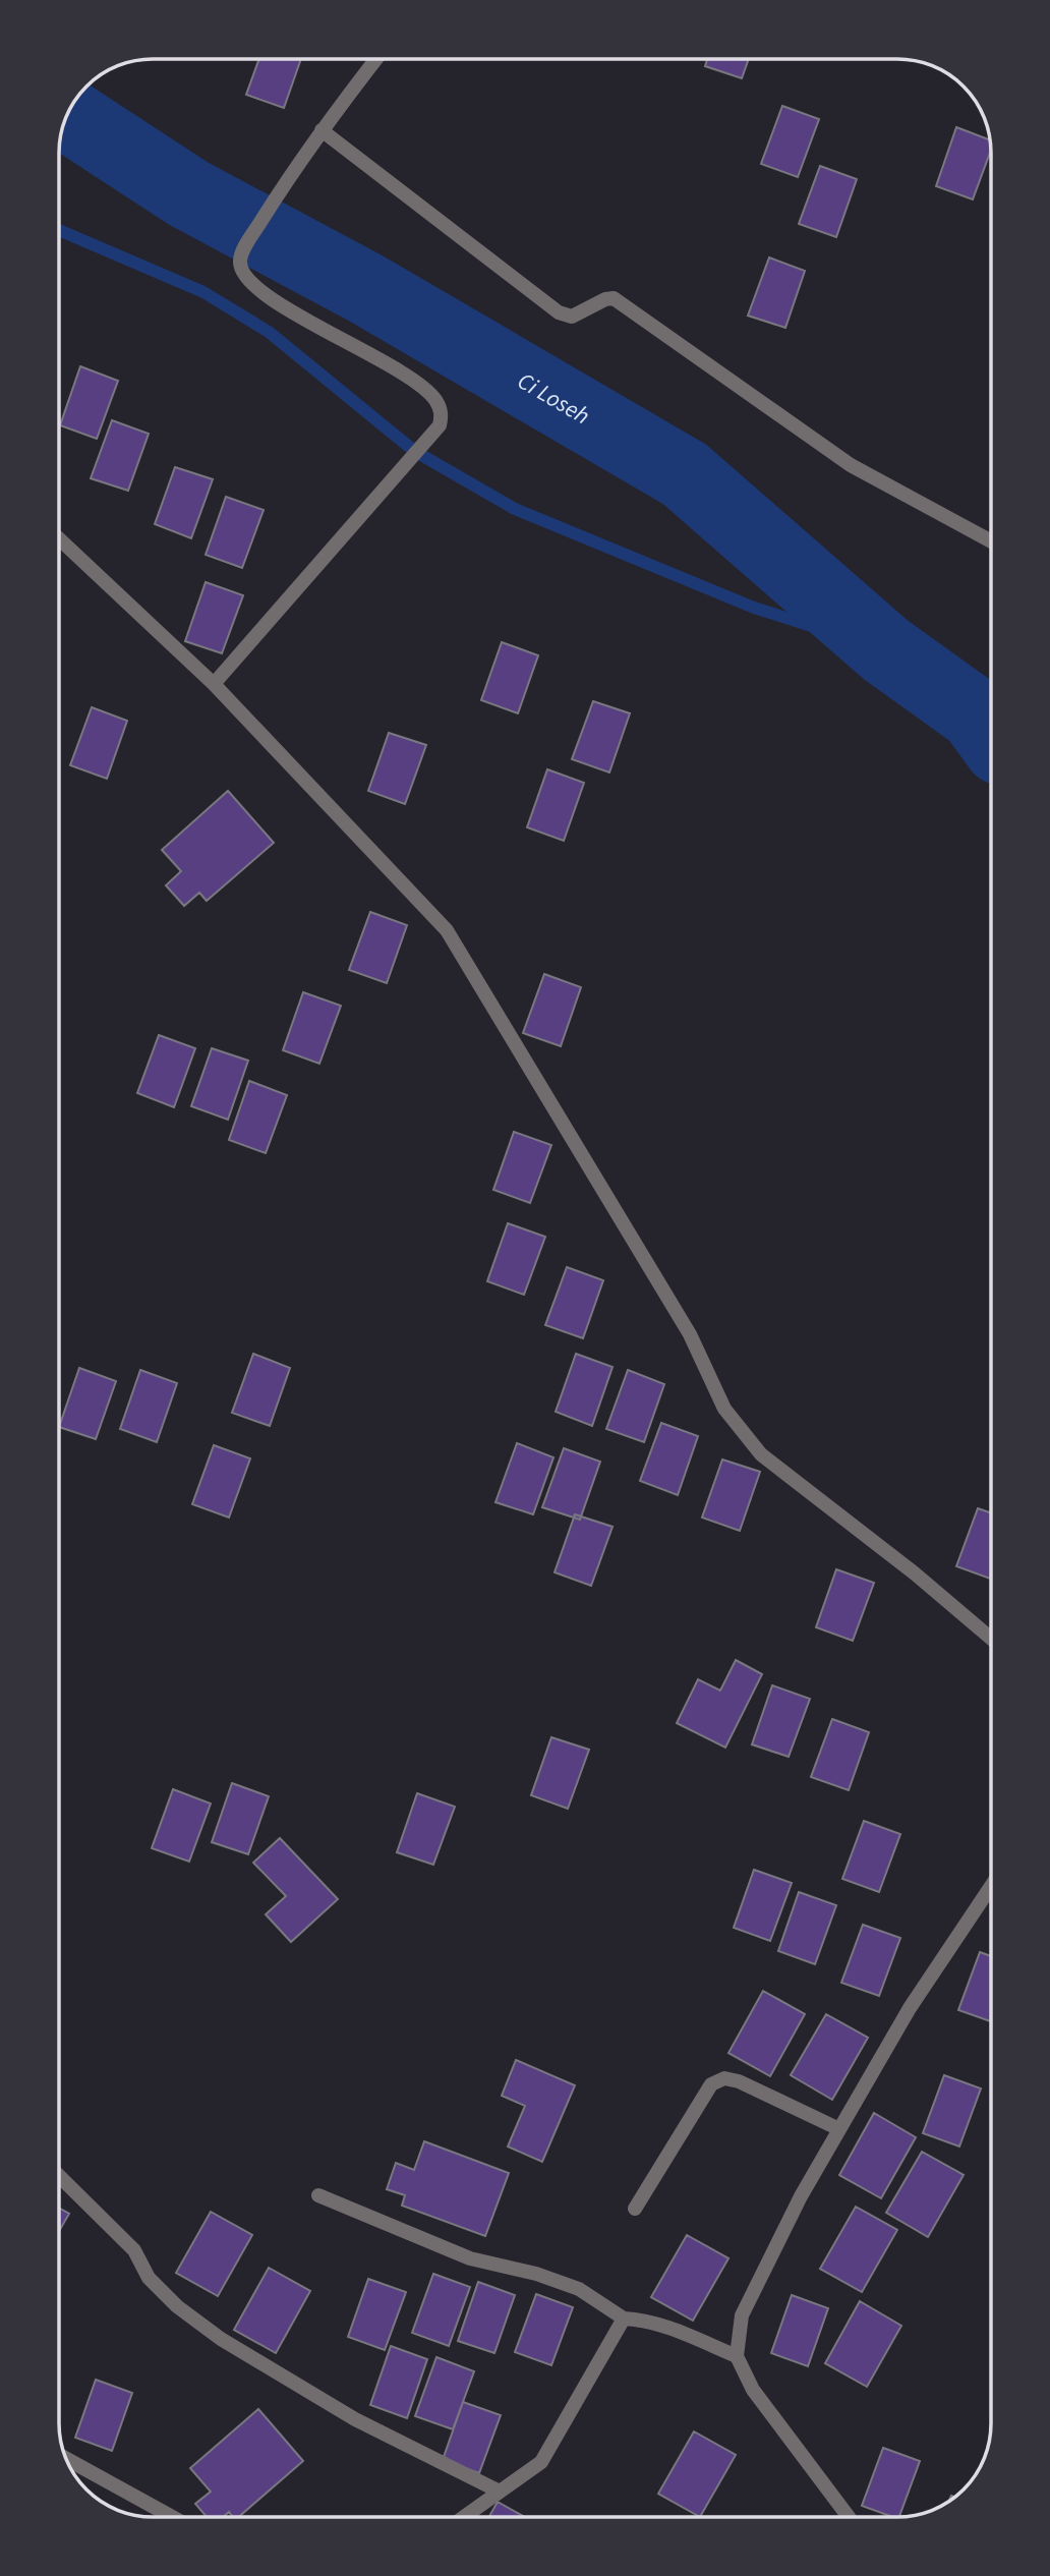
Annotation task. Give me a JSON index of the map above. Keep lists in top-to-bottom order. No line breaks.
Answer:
{"water":["Ci Loseh"]}
